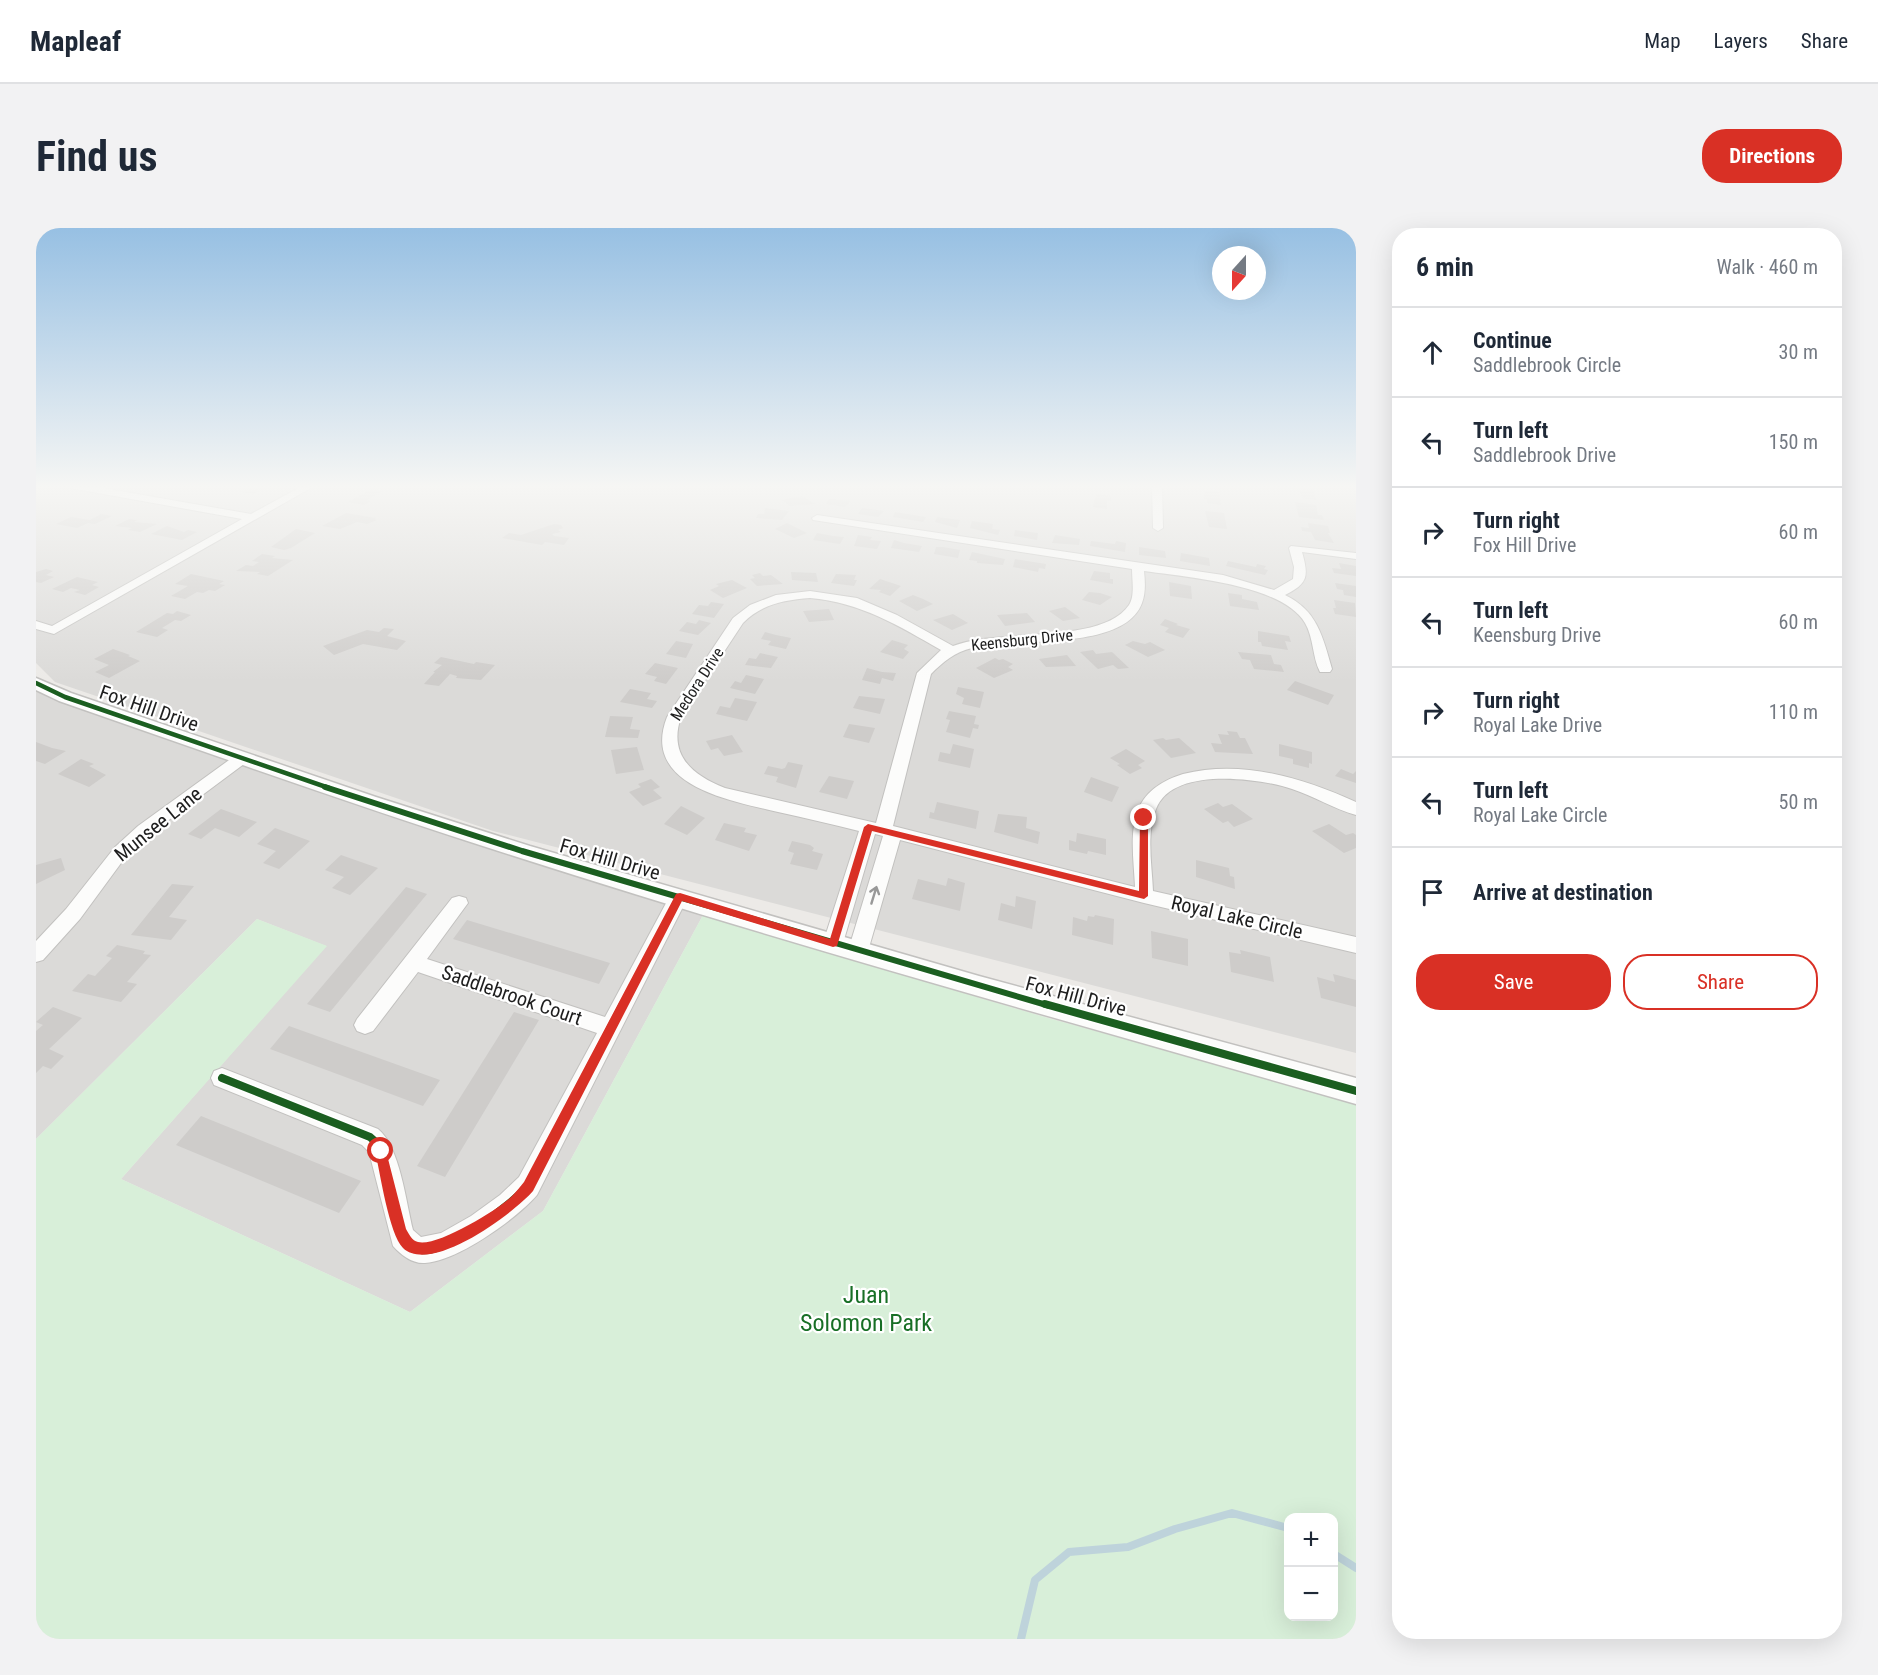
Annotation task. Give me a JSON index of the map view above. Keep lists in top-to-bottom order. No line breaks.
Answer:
{"streets":{"street":["Keensburg Drive","Medora Drive","Fox Hill Drive","Munsee Lane","Royal Lake Circle","Saddlebrook Court"]},"crossings":[["Keensburg Drive","Medora Drive"],["Keensburg Drive","Fox Hill Drive"],["Medora Drive","Royal Lake Circle"],["Fox Hill Drive","Munsee Lane"]],"parks":["Juan Solomon Park"],"north":"bottom","page":{"header":"Mapleaf","nav":["Map","Layers","Share"],"buttons":["Directions",["Save","Share"]],"title":"Find us","heading":["6 min","Walk · 460 m"],"list":[["Continue","Saddlebrook Circle","30 m"],["Turn left","Saddlebrook Drive","150 m"],["Turn right","Fox Hill Drive","60 m"],["Turn left","Keensburg Drive","60 m"],["Turn right","Royal Lake Drive","110 m"],["Turn left","Royal Lake Circle","50 m"],"Arrive at destination"],"map_buttons":["+","−"]}}
